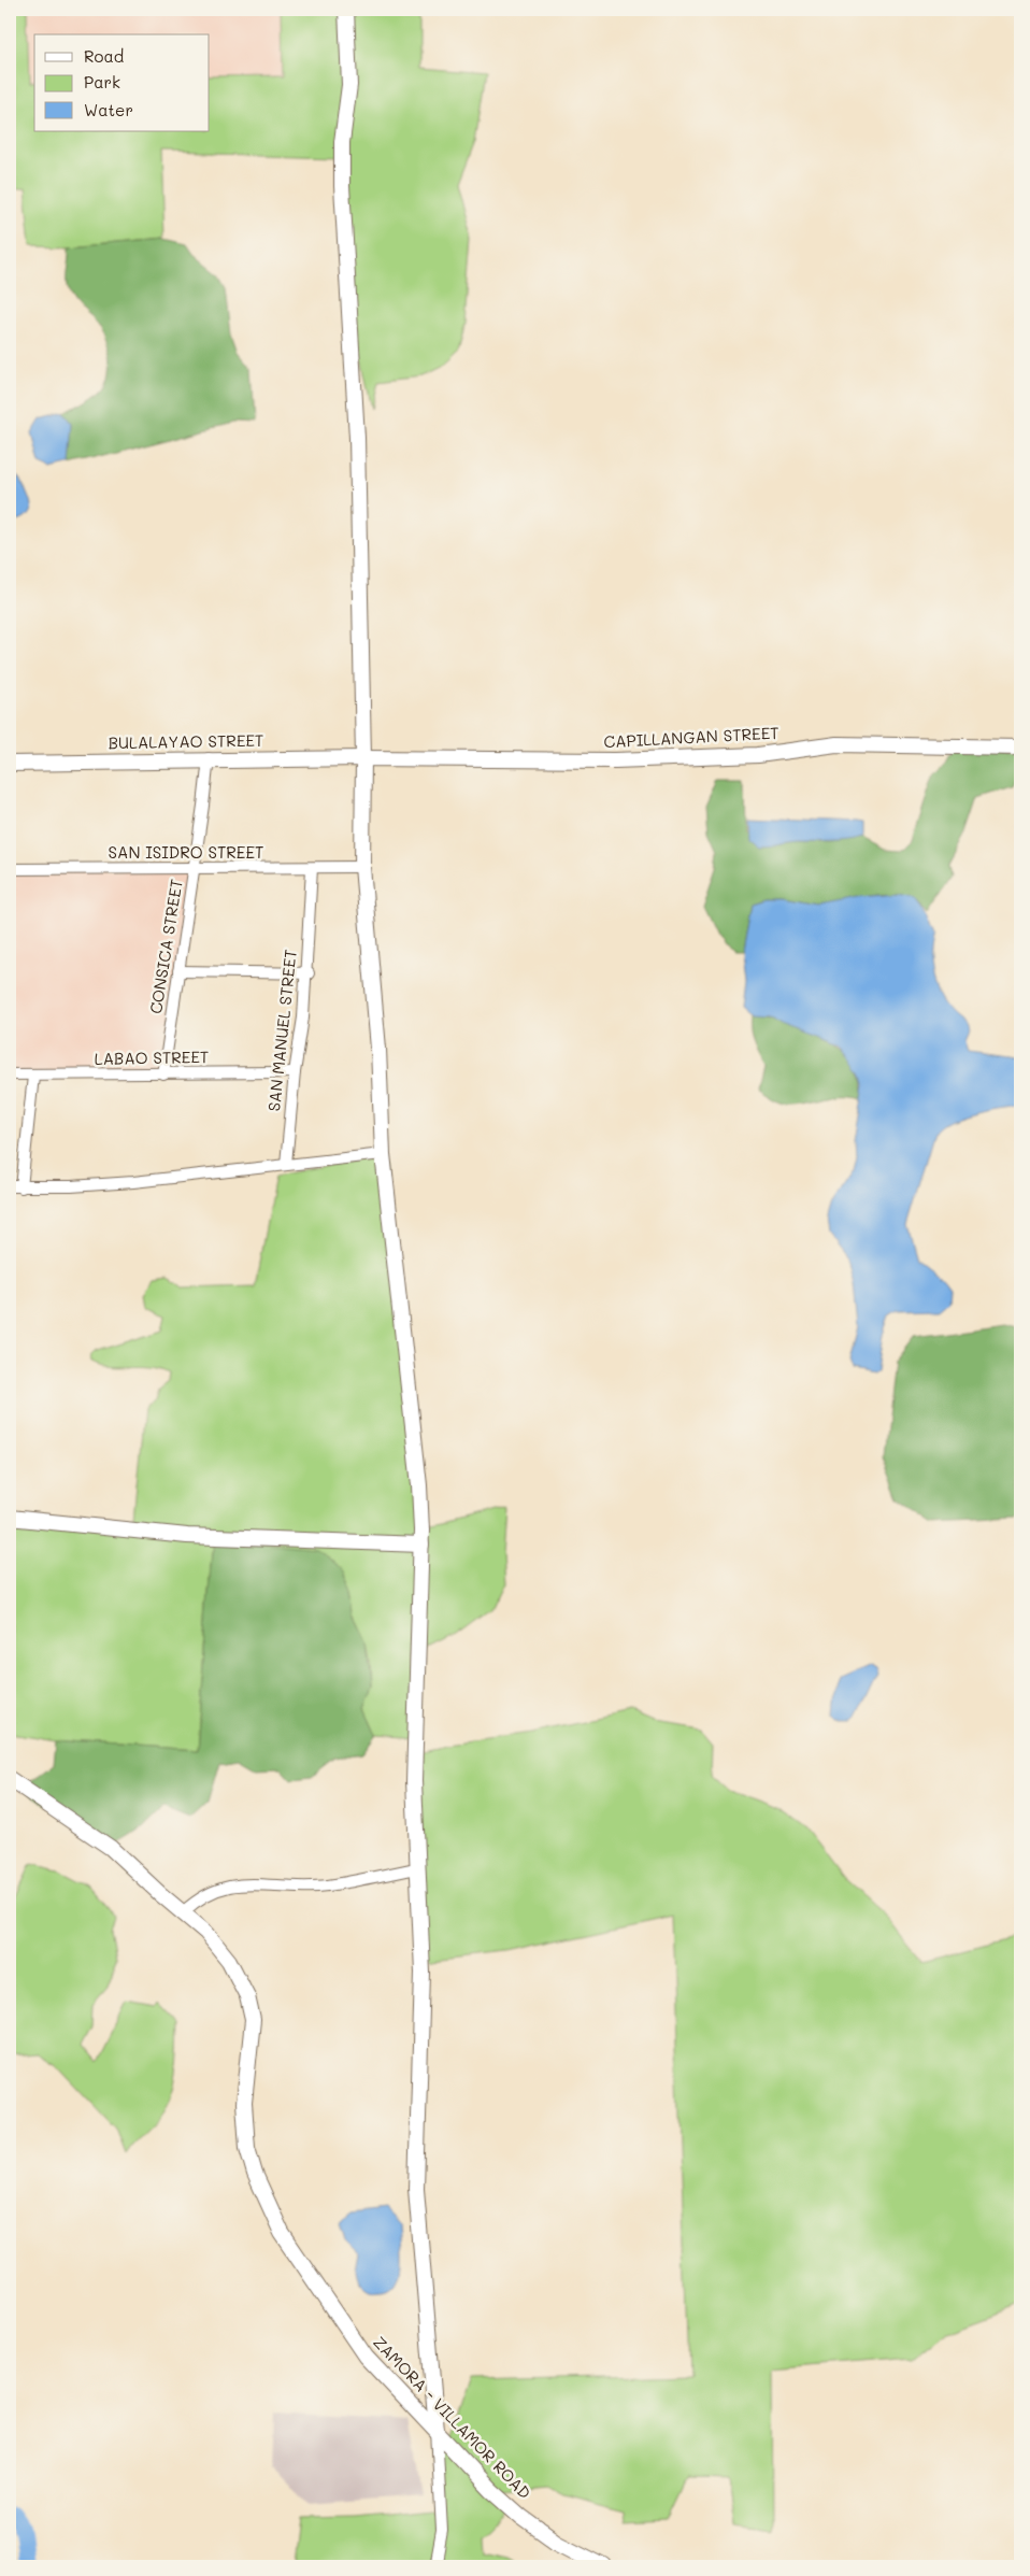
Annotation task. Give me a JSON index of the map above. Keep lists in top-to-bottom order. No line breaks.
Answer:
{"streets":{"street":["CAPILLANGAN STREET","BULALAYAO STREET","SAN ISIDRO STREET","CONSICA STREET","SAN MANUEL STREET","LABAO STREET","ZAMORA - VILLAMOR ROAD"]},"crossings":[["CAPILLANGAN STREET","BULALAYAO STREET"],["BULALAYAO STREET","CONSICA STREET"],["SAN ISIDRO STREET","CONSICA STREET"],["SAN ISIDRO STREET","SAN MANUEL STREET"],["CONSICA STREET","LABAO STREET"],["SAN MANUEL STREET","LABAO STREET"]],"legend":["Road","Park","Water"]}
